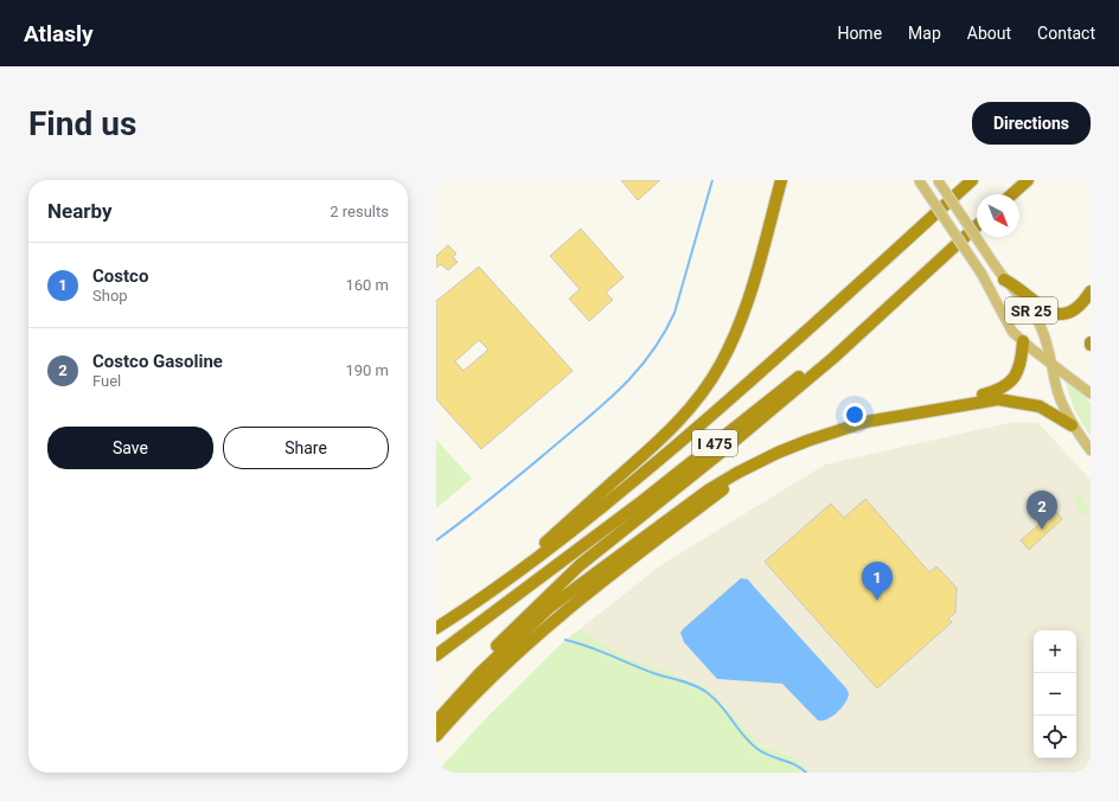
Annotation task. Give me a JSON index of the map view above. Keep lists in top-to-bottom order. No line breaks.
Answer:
{"streets":{"highway":["I 475"],"main road":["SR 25"]},"north":"bottom right","page":{"header":"Atlasly","nav":["Home","Map","About","Contact"],"buttons":["Directions",["Save","Share"]],"title":"Find us","heading":["Nearby","2 results"],"list":[{"mark":"1","name":"Costco","note":"Shop","value":"160 m"},{"mark":"2","name":"Costco Gasoline","note":"Fuel","value":"190 m"}],"pins":["2","1"],"map_buttons":["+","−"]}}
